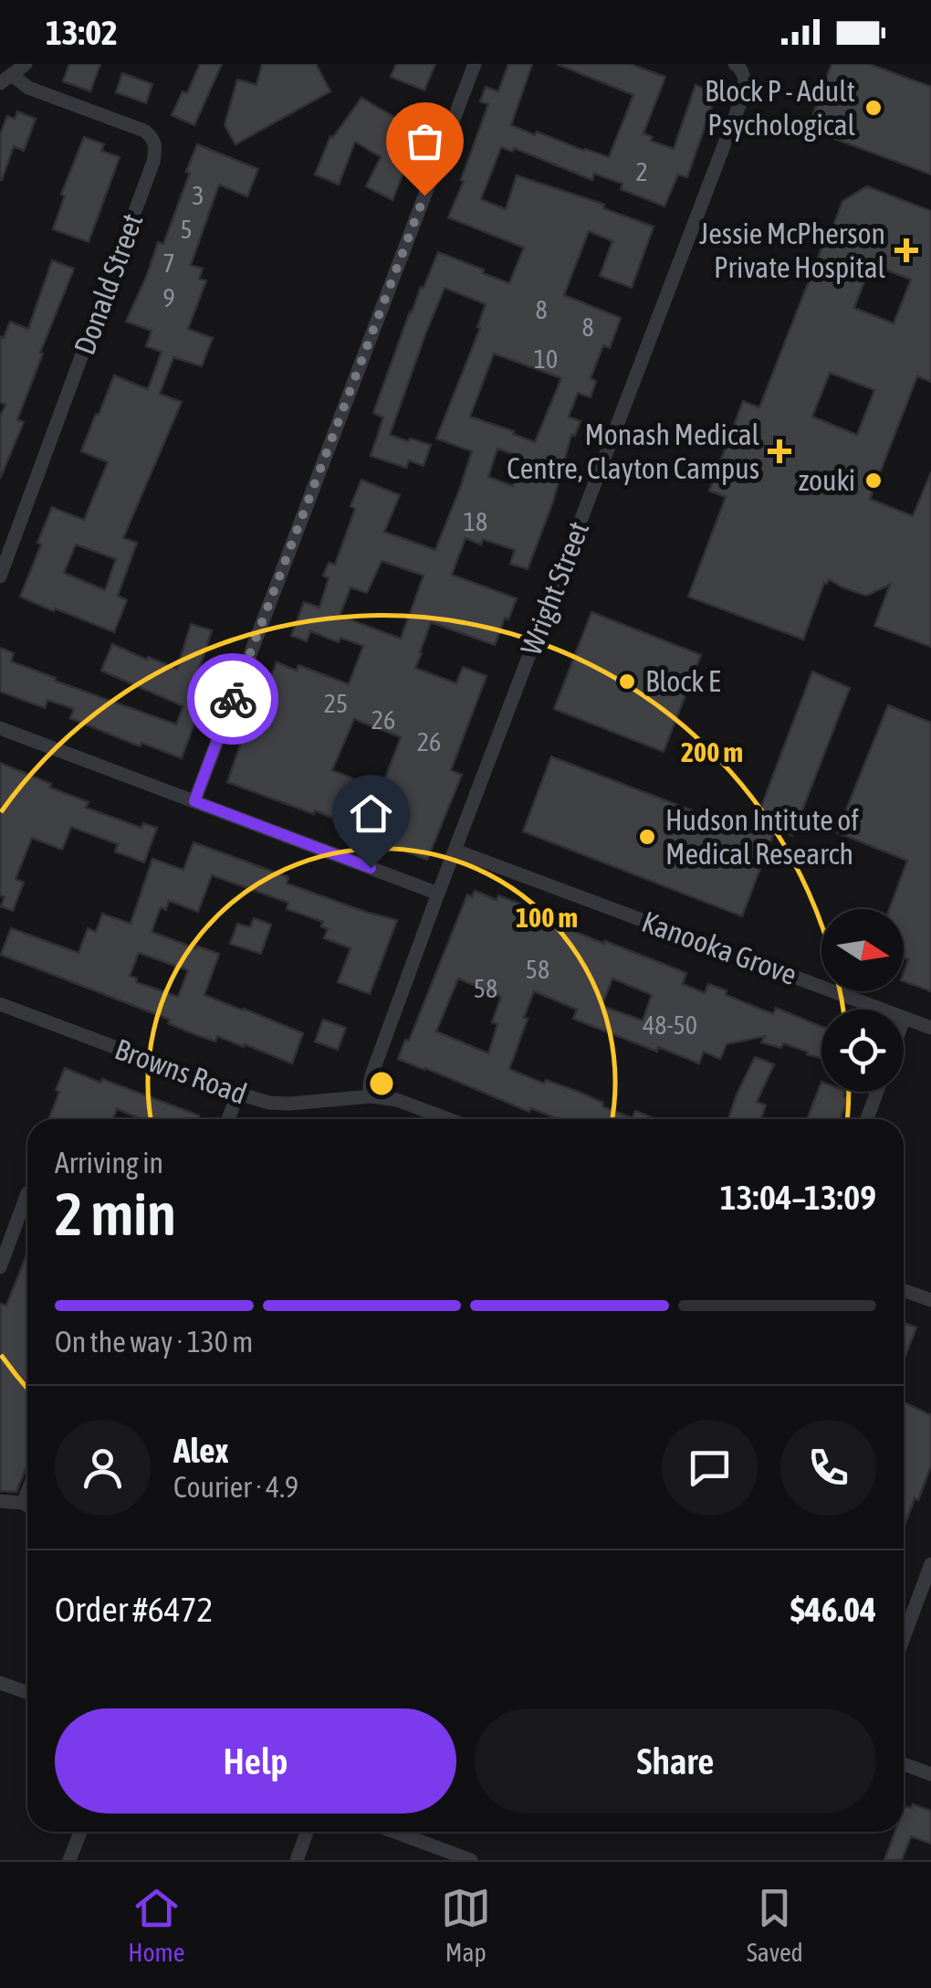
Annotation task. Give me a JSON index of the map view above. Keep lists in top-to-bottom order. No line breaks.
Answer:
{"streets":{"street":["Donald Street","Wright Street","Kanooka Grove","Browns Road"]},"crossings":[["Wright Street","Kanooka Grove"],["Wright Street","Browns Road"]],"places":{"other":["Block P - Adult Psychological","zouki","Block E","Hudson Intitute of Medical Research"],"health":["Jessie McPherson Private Hospital","Monash Medical Centre, Clayton Campus"]},"house_numbers":["2","3","5","7","9","8","8","10","18","25","26","26","58","58","48-50"],"north":"right","page":{"status":"13:02","heading":["2 min","Arriving in","13:04–13:09"],"panel":["Alex","Courier · 4.9","Order #6472","$46.04"],"bar":"On the way · 130 m","buttons":["Help","Share"],"tabs":["Home","Map","Saved"]},"rings":["200 m","100 m"]}
